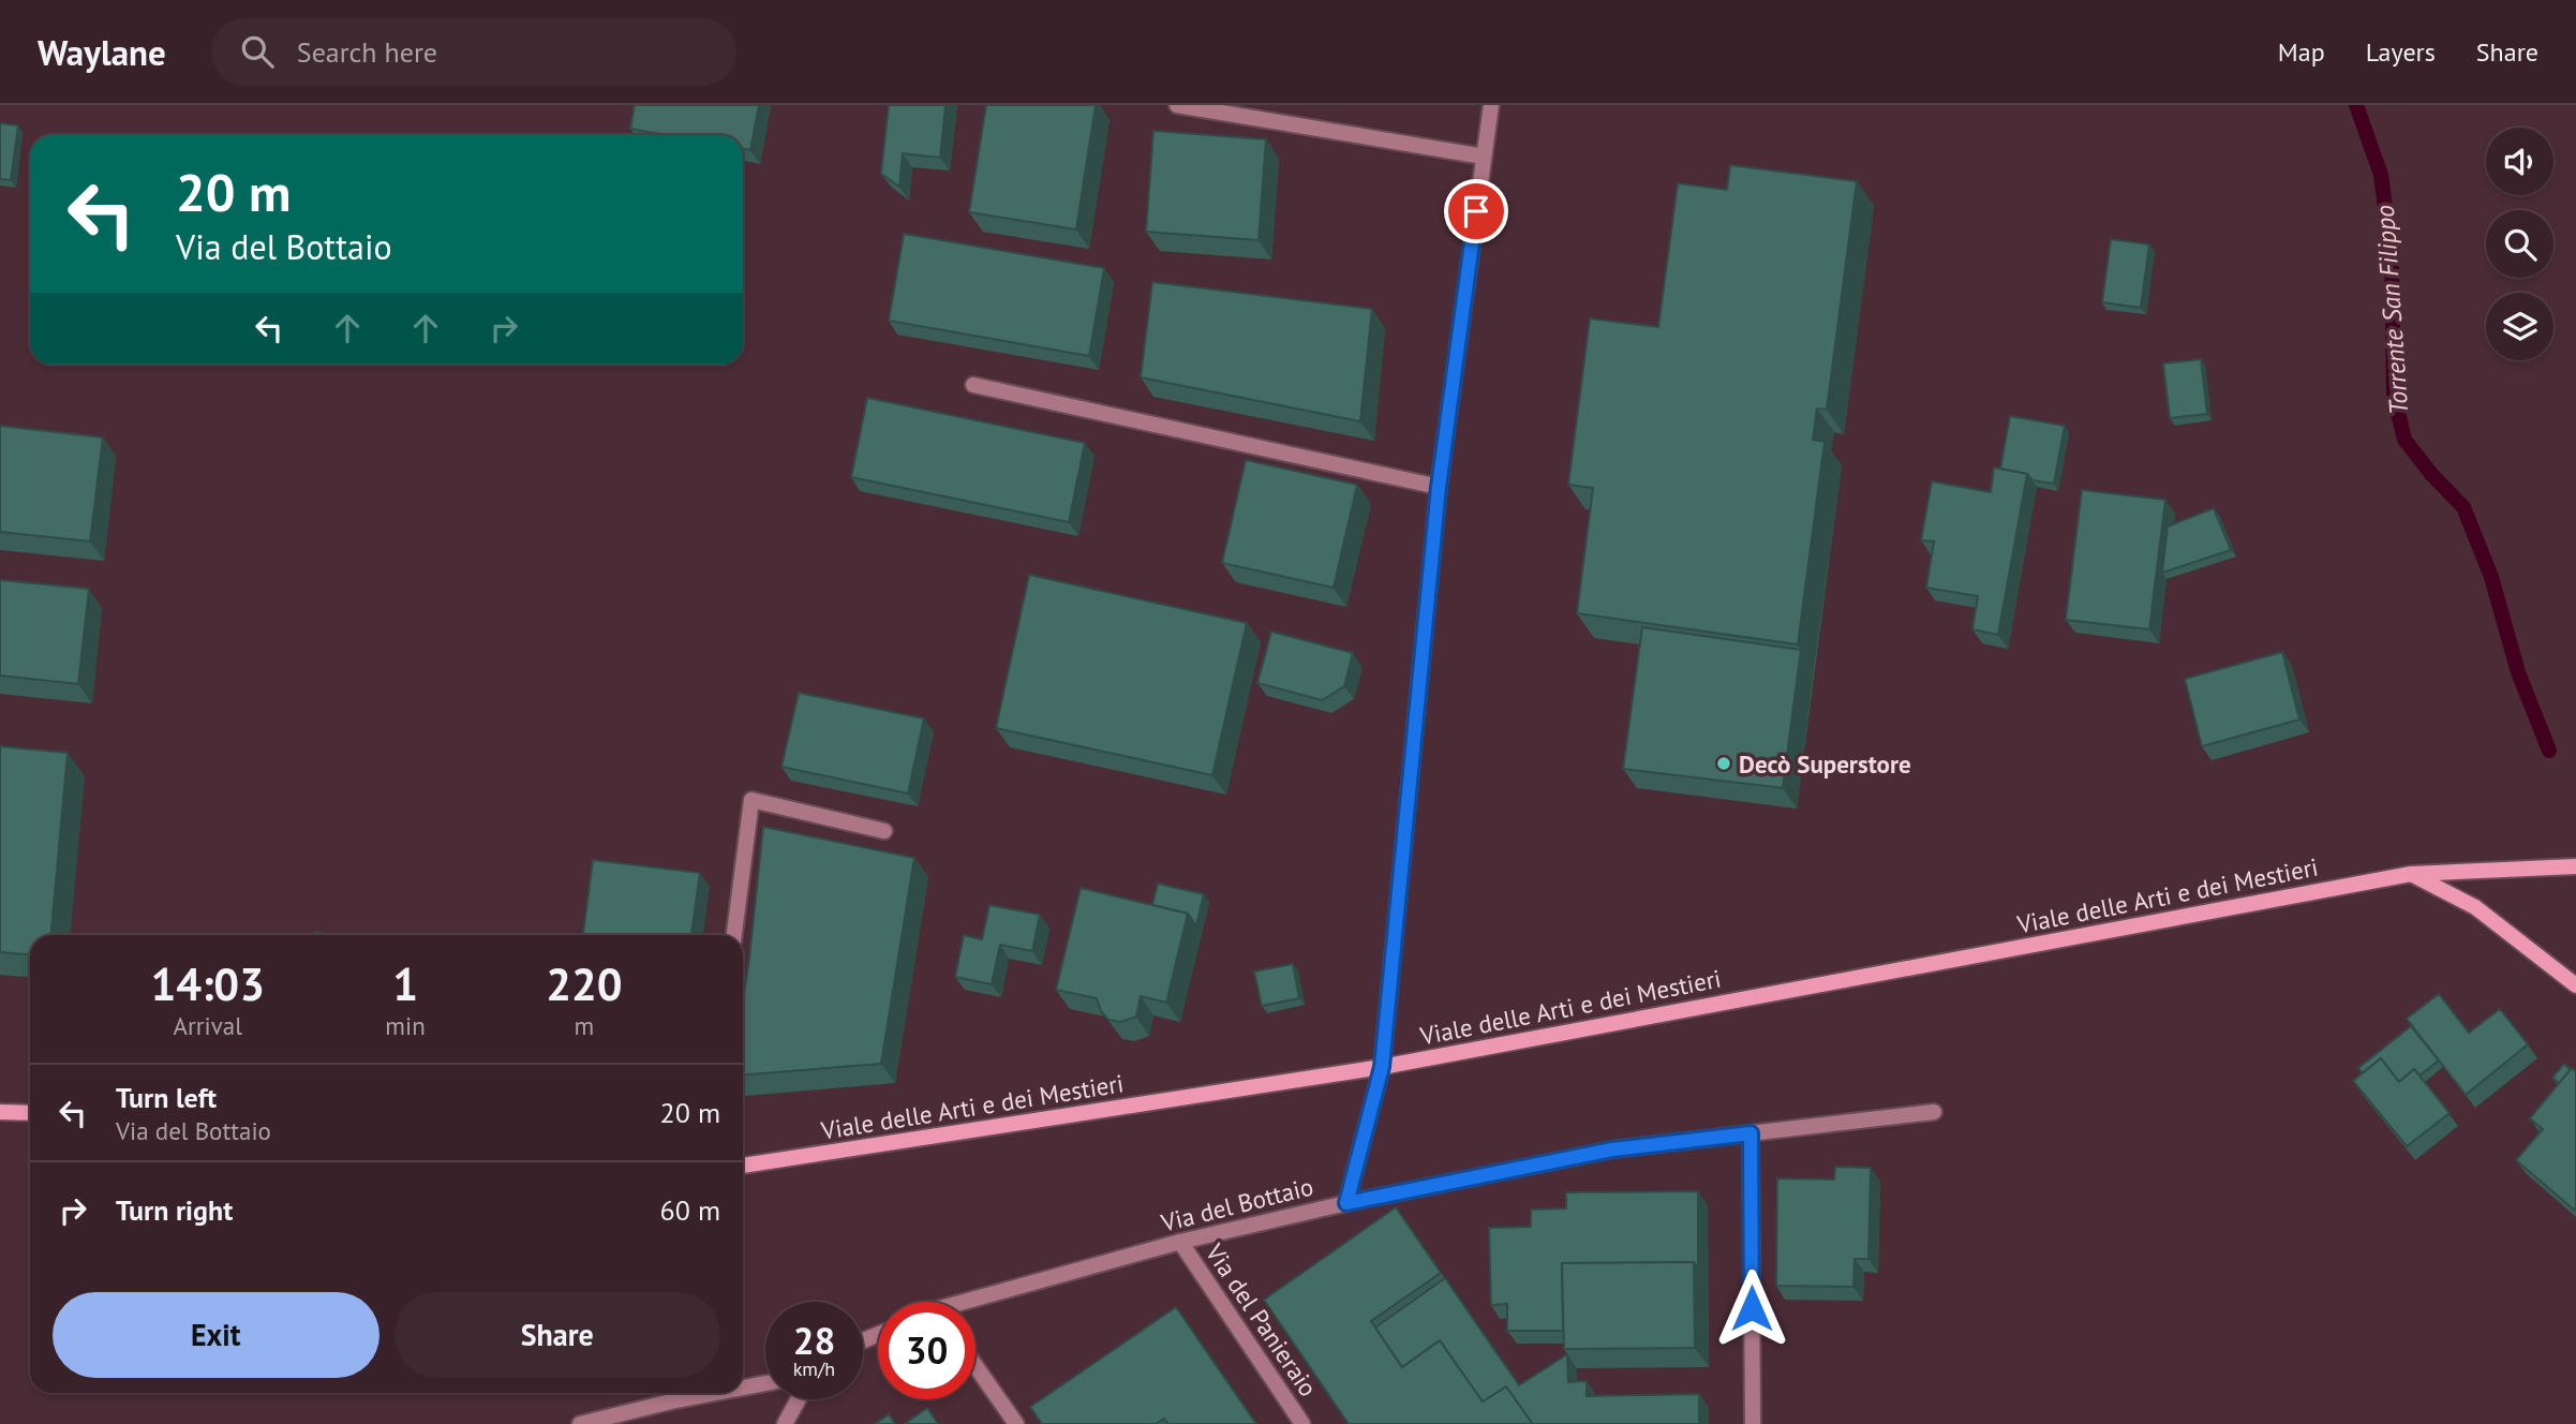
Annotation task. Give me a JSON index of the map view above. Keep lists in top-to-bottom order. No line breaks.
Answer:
{"streets":{"street":["Viale delle Arti e dei Mestieri","Via del Bottaio","Via del Panieraio"]},"crossings":[["Via del Bottaio","Via del Panieraio"]],"water":["Torrente San Filippo"],"places":["Decò Superstore"],"page":{"header":"Waylane","search":"Search here","nav":["Map","Layers","Share"],"turn":["20 m","Via del Bottaio"],"eta":["14:03","Arrival","1","min","220","m"],"list":[{"name":"Turn left","note":"Via del Bottaio","value":"20 m"},{"name":"Turn right","value":"60 m"}],"buttons":["Exit","Share"],"speed":"28 km/h","limit":"30"}}
